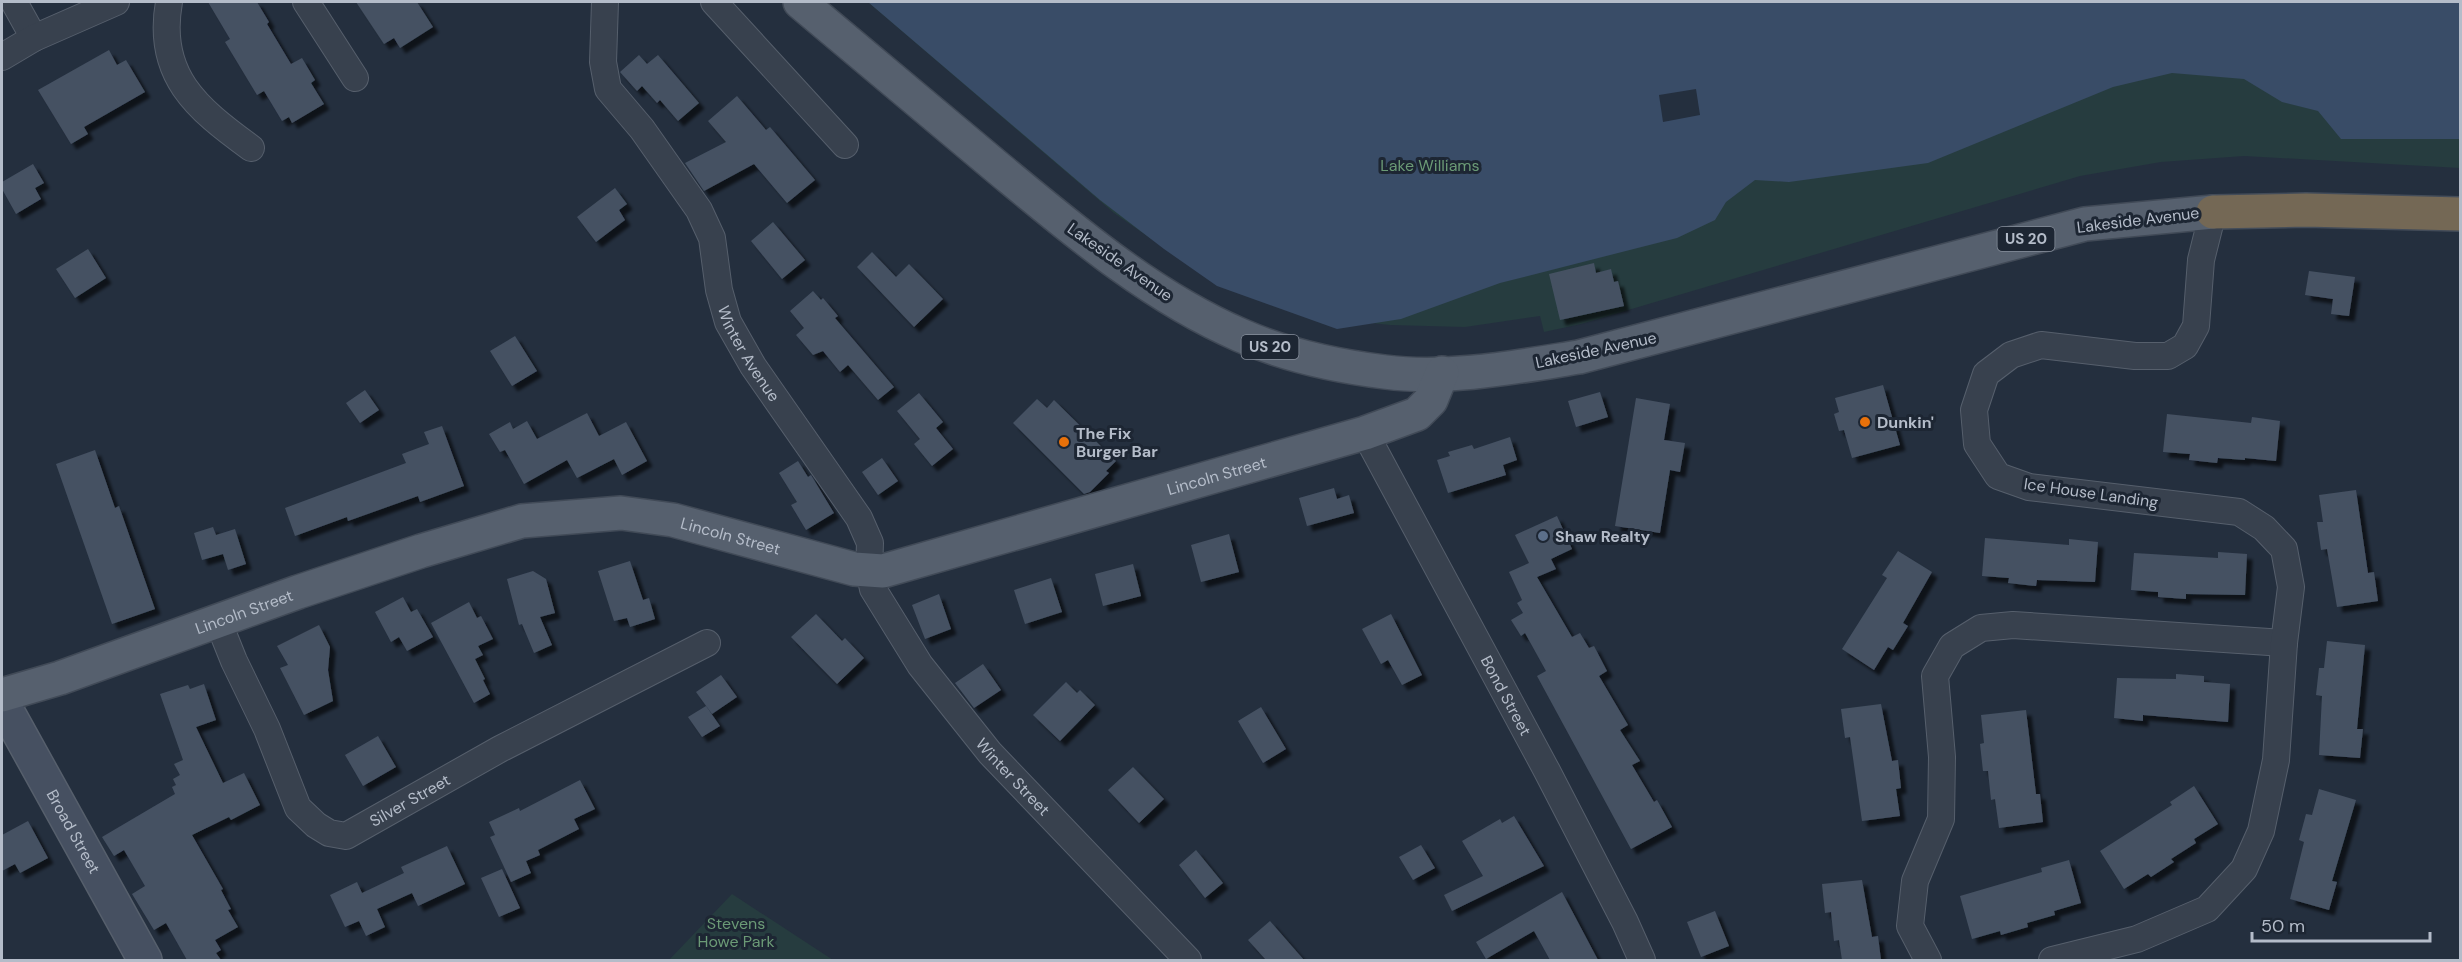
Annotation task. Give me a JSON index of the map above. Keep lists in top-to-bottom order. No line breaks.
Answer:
{"streets":{"highway":["Lakeside Avenue","US 20"],"main road":["Lincoln Street"],"street":["Winter Avenue","Ice House Landing","Bond Street","Winter Street","Silver Street","Broad Street"]},"crossings":[["Lakeside Avenue","Lincoln Street"],["Lakeside Avenue","Ice House Landing"],["Winter Avenue","Lincoln Street"],["Winter Avenue","Winter Street"],["Lincoln Street","Bond Street"],["Lincoln Street","Winter Street"],["Lincoln Street","Silver Street"]],"parks":["Lake Williams","Stevens Howe Park"],"places":["Dunkin'","The Fix Burger Bar","Shaw Realty"],"scale_bar":"50 m"}
